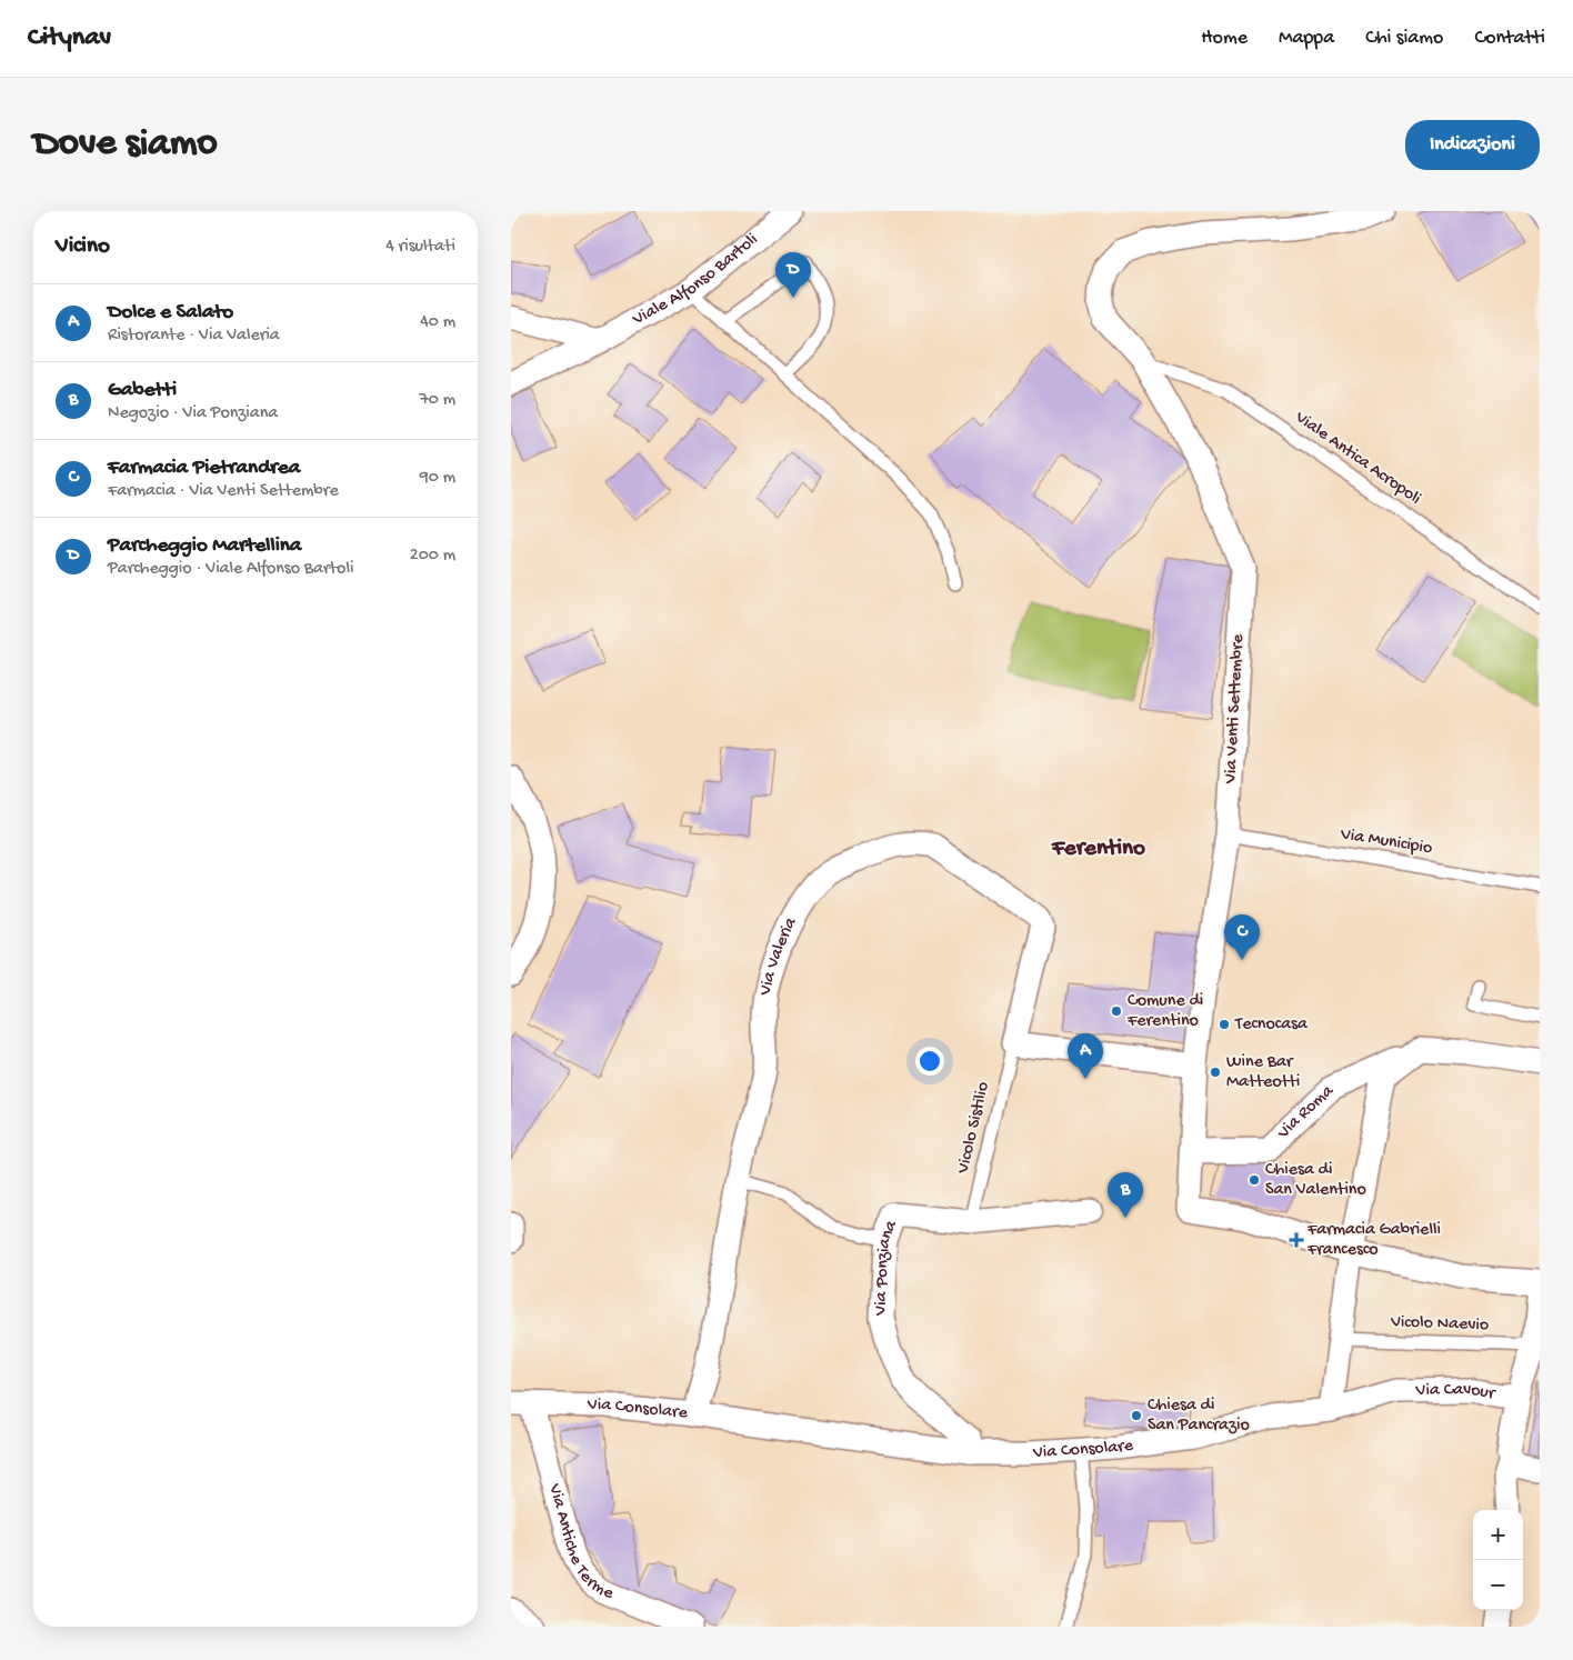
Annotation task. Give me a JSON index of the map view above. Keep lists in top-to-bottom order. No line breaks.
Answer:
{"streets":{"street":["Viale Alfonso Bartoli","Via Venti Settembre","Via Valeria","Via Roma","Via Ponziana","Via Cavour","Via Consolare","Via Antiche Terme"],"lane":["Viale Antica Acropoli","Via Municipio","Vicolo Sistilio","Vicolo Naevio"]},"crossings":[["Viale Antica Acropoli","Via Venti Settembre"],["Via Venti Settembre","Via Municipio"],["Via Venti Settembre","Via Roma"],["Via Valeria","Vicolo Sistilio"],["Via Valeria","Via Consolare"],["Vicolo Sistilio","Via Ponziana"],["Via Ponziana","Via Consolare"],["Via Cavour","Via Consolare"],["Via Consolare","Via Antiche Terme"]],"districts":["Ferentino"],"places":{"other":["Comune di Ferentino","Tecnocasa","Wine Bar Matteotti","Chiesa di San Valentino","Chiesa di San Pancrazio"],"health":["Farmacia Gabrielli Francesco"]},"page":{"header":"Citynav","nav":["Home","Mappa","Chi siamo","Contatti"],"buttons":"Indicazioni","title":"Dove siamo","heading":["Vicino","4 risultati"],"pins":["D","C","A","B"],"list":[{"mark":"A","name":"Dolce e Salato","note":"Ristorante · Via Valeria","value":"40 m"},{"mark":"B","name":"Gabetti","note":"Negozio · Via Ponziana","value":"70 m"},{"mark":"C","name":"Farmacia Pietrandrea","note":"Farmacia · Via Venti Settembre","value":"90 m"},{"mark":"D","name":"Parcheggio Martellina","note":"Parcheggio · Viale Alfonso Bartoli","value":"200 m"}],"map_buttons":["+","−"]}}
